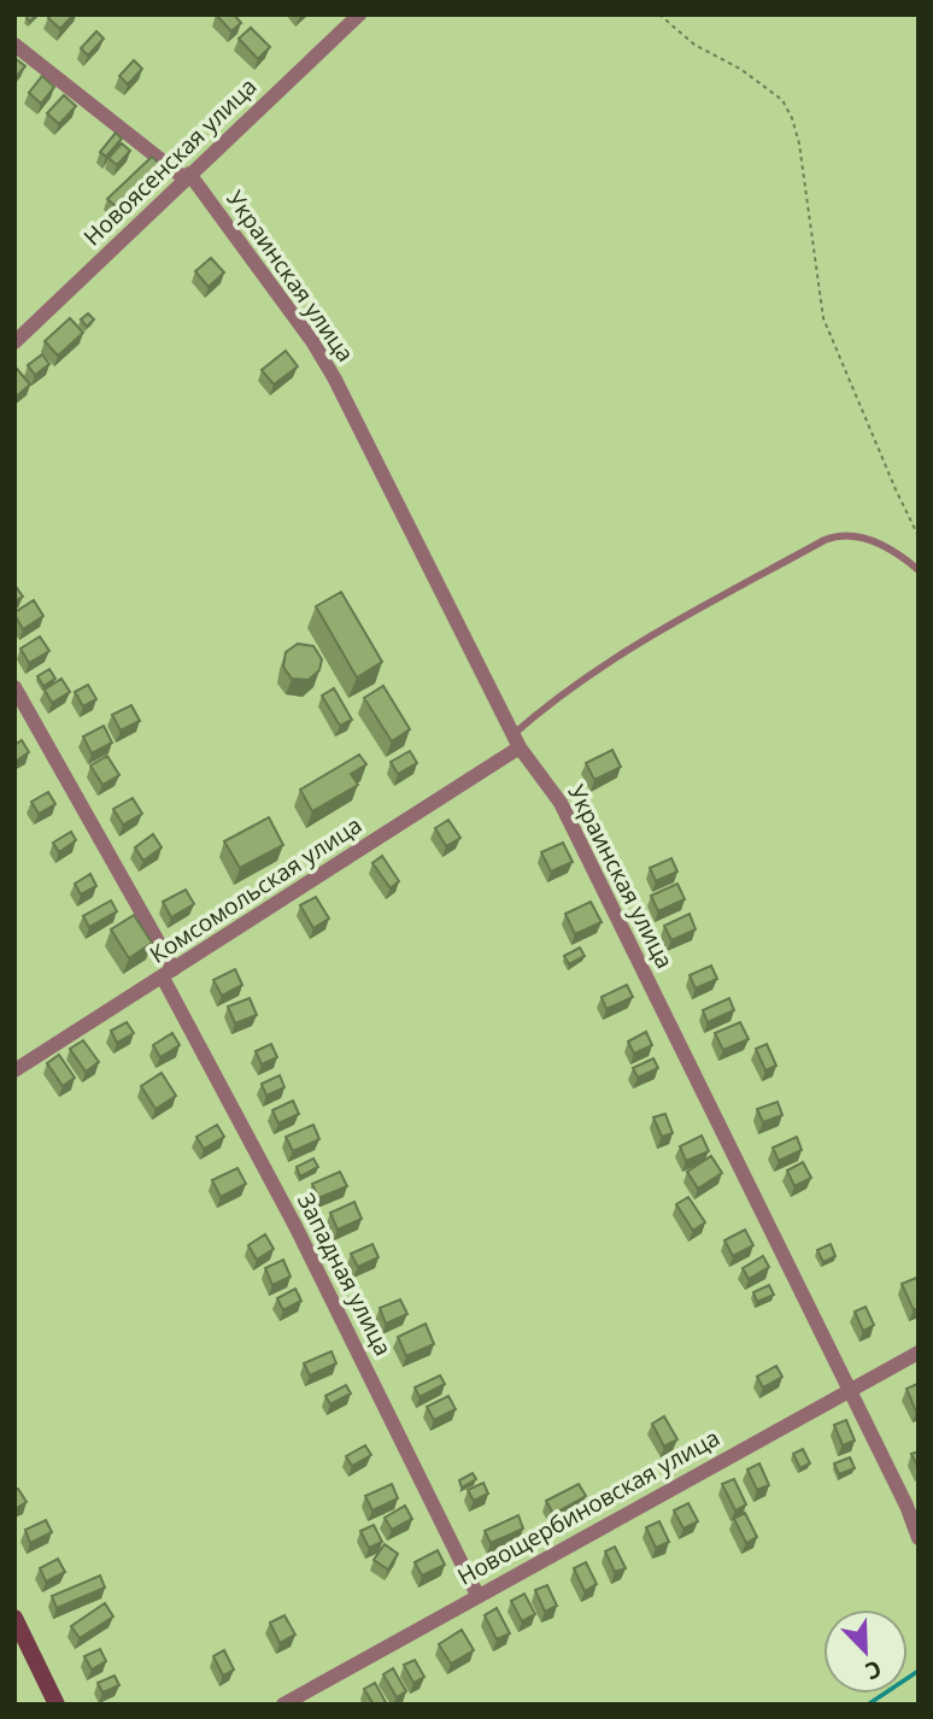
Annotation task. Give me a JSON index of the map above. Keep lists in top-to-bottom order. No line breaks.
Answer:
{"streets":{"street":["Новоясенская улица","Украинская улица","Комсомольская улица","Западная улица","Новощербиновская улица"]},"crossings":[["Новоясенская улица","Украинская улица"],["Украинская улица","Комсомольская улица"],["Украинская улица","Новощербиновская улица"],["Комсомольская улица","Западная улица"],["Западная улица","Новощербиновская улица"]],"north":"bottom right"}
